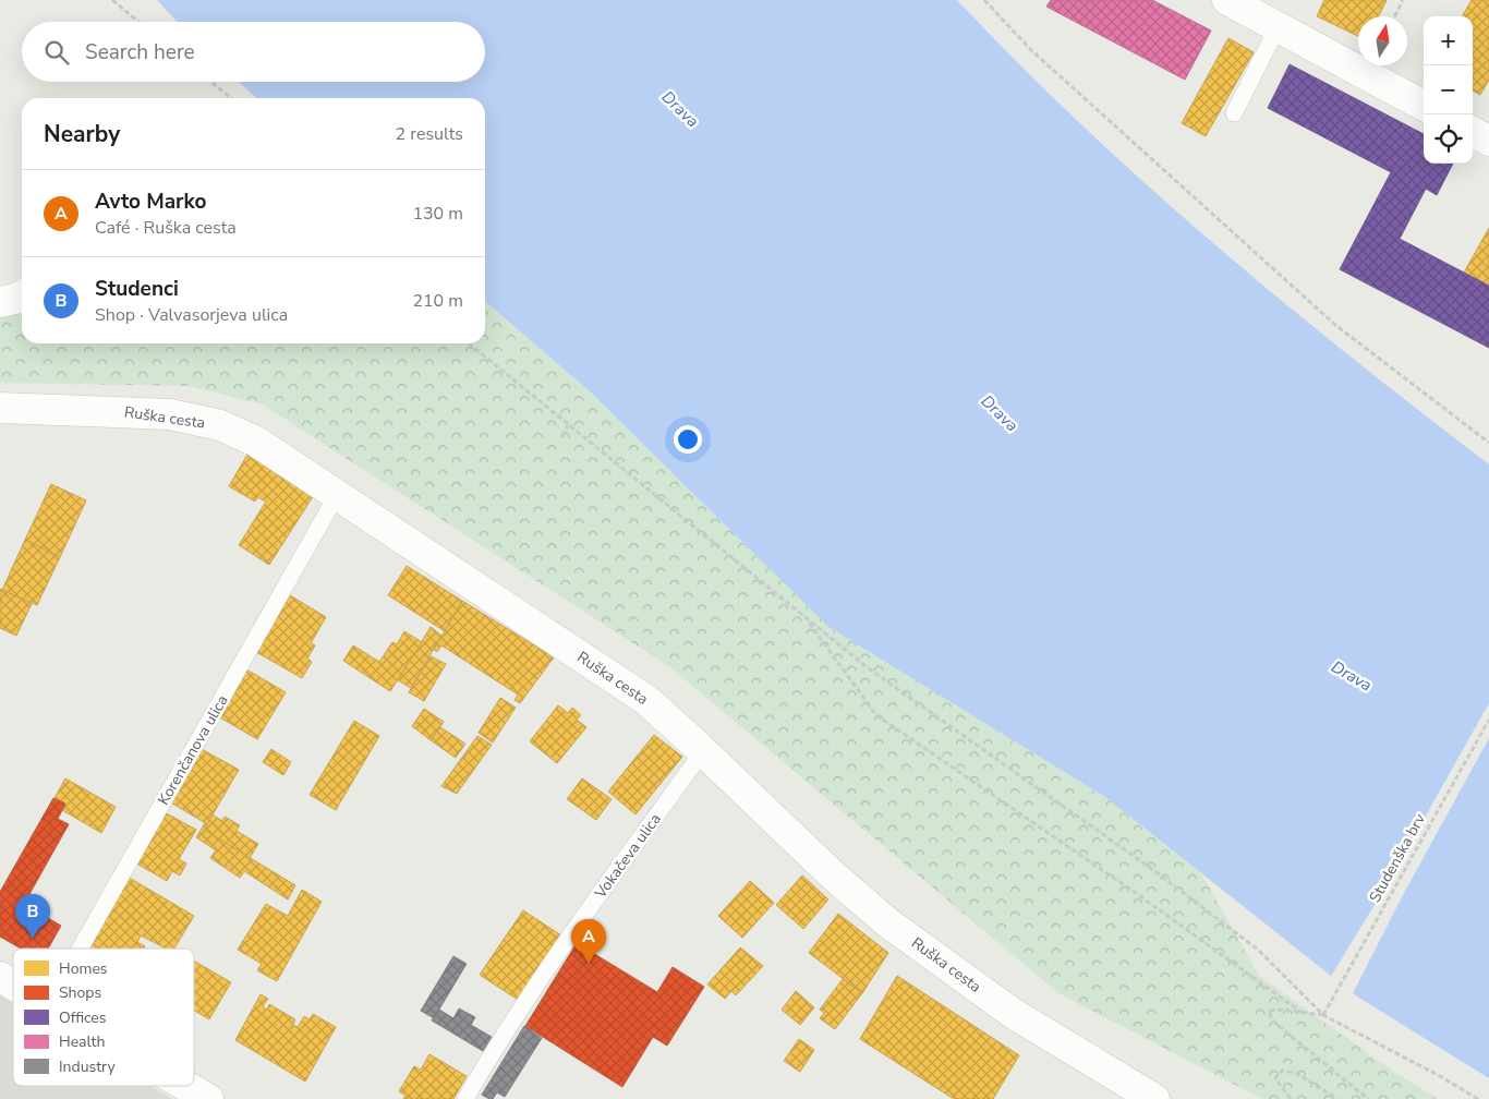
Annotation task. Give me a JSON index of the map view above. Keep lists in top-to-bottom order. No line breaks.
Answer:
{"streets":{"street":["Ruška cesta"],"lane":["Korenčanova ulica","Vokačeva ulica"],"path":["Studenška brv"]},"crossings":[["Ruška cesta","Korenčanova ulica"],["Ruška cesta","Vokačeva ulica"]],"water":["Drava"],"legend":["Homes","Shops","Offices","Health","Industry"],"north":"top","page":{"map_buttons":["+","−"],"search":"Search here","heading":["Nearby","2 results"],"list":[{"mark":"A","name":"Avto Marko","note":"Café · Ruška cesta","value":"130 m"},{"mark":"B","name":"Studenci","note":"Shop · Valvasorjeva ulica","value":"210 m"}],"pins":["B","A"]}}
